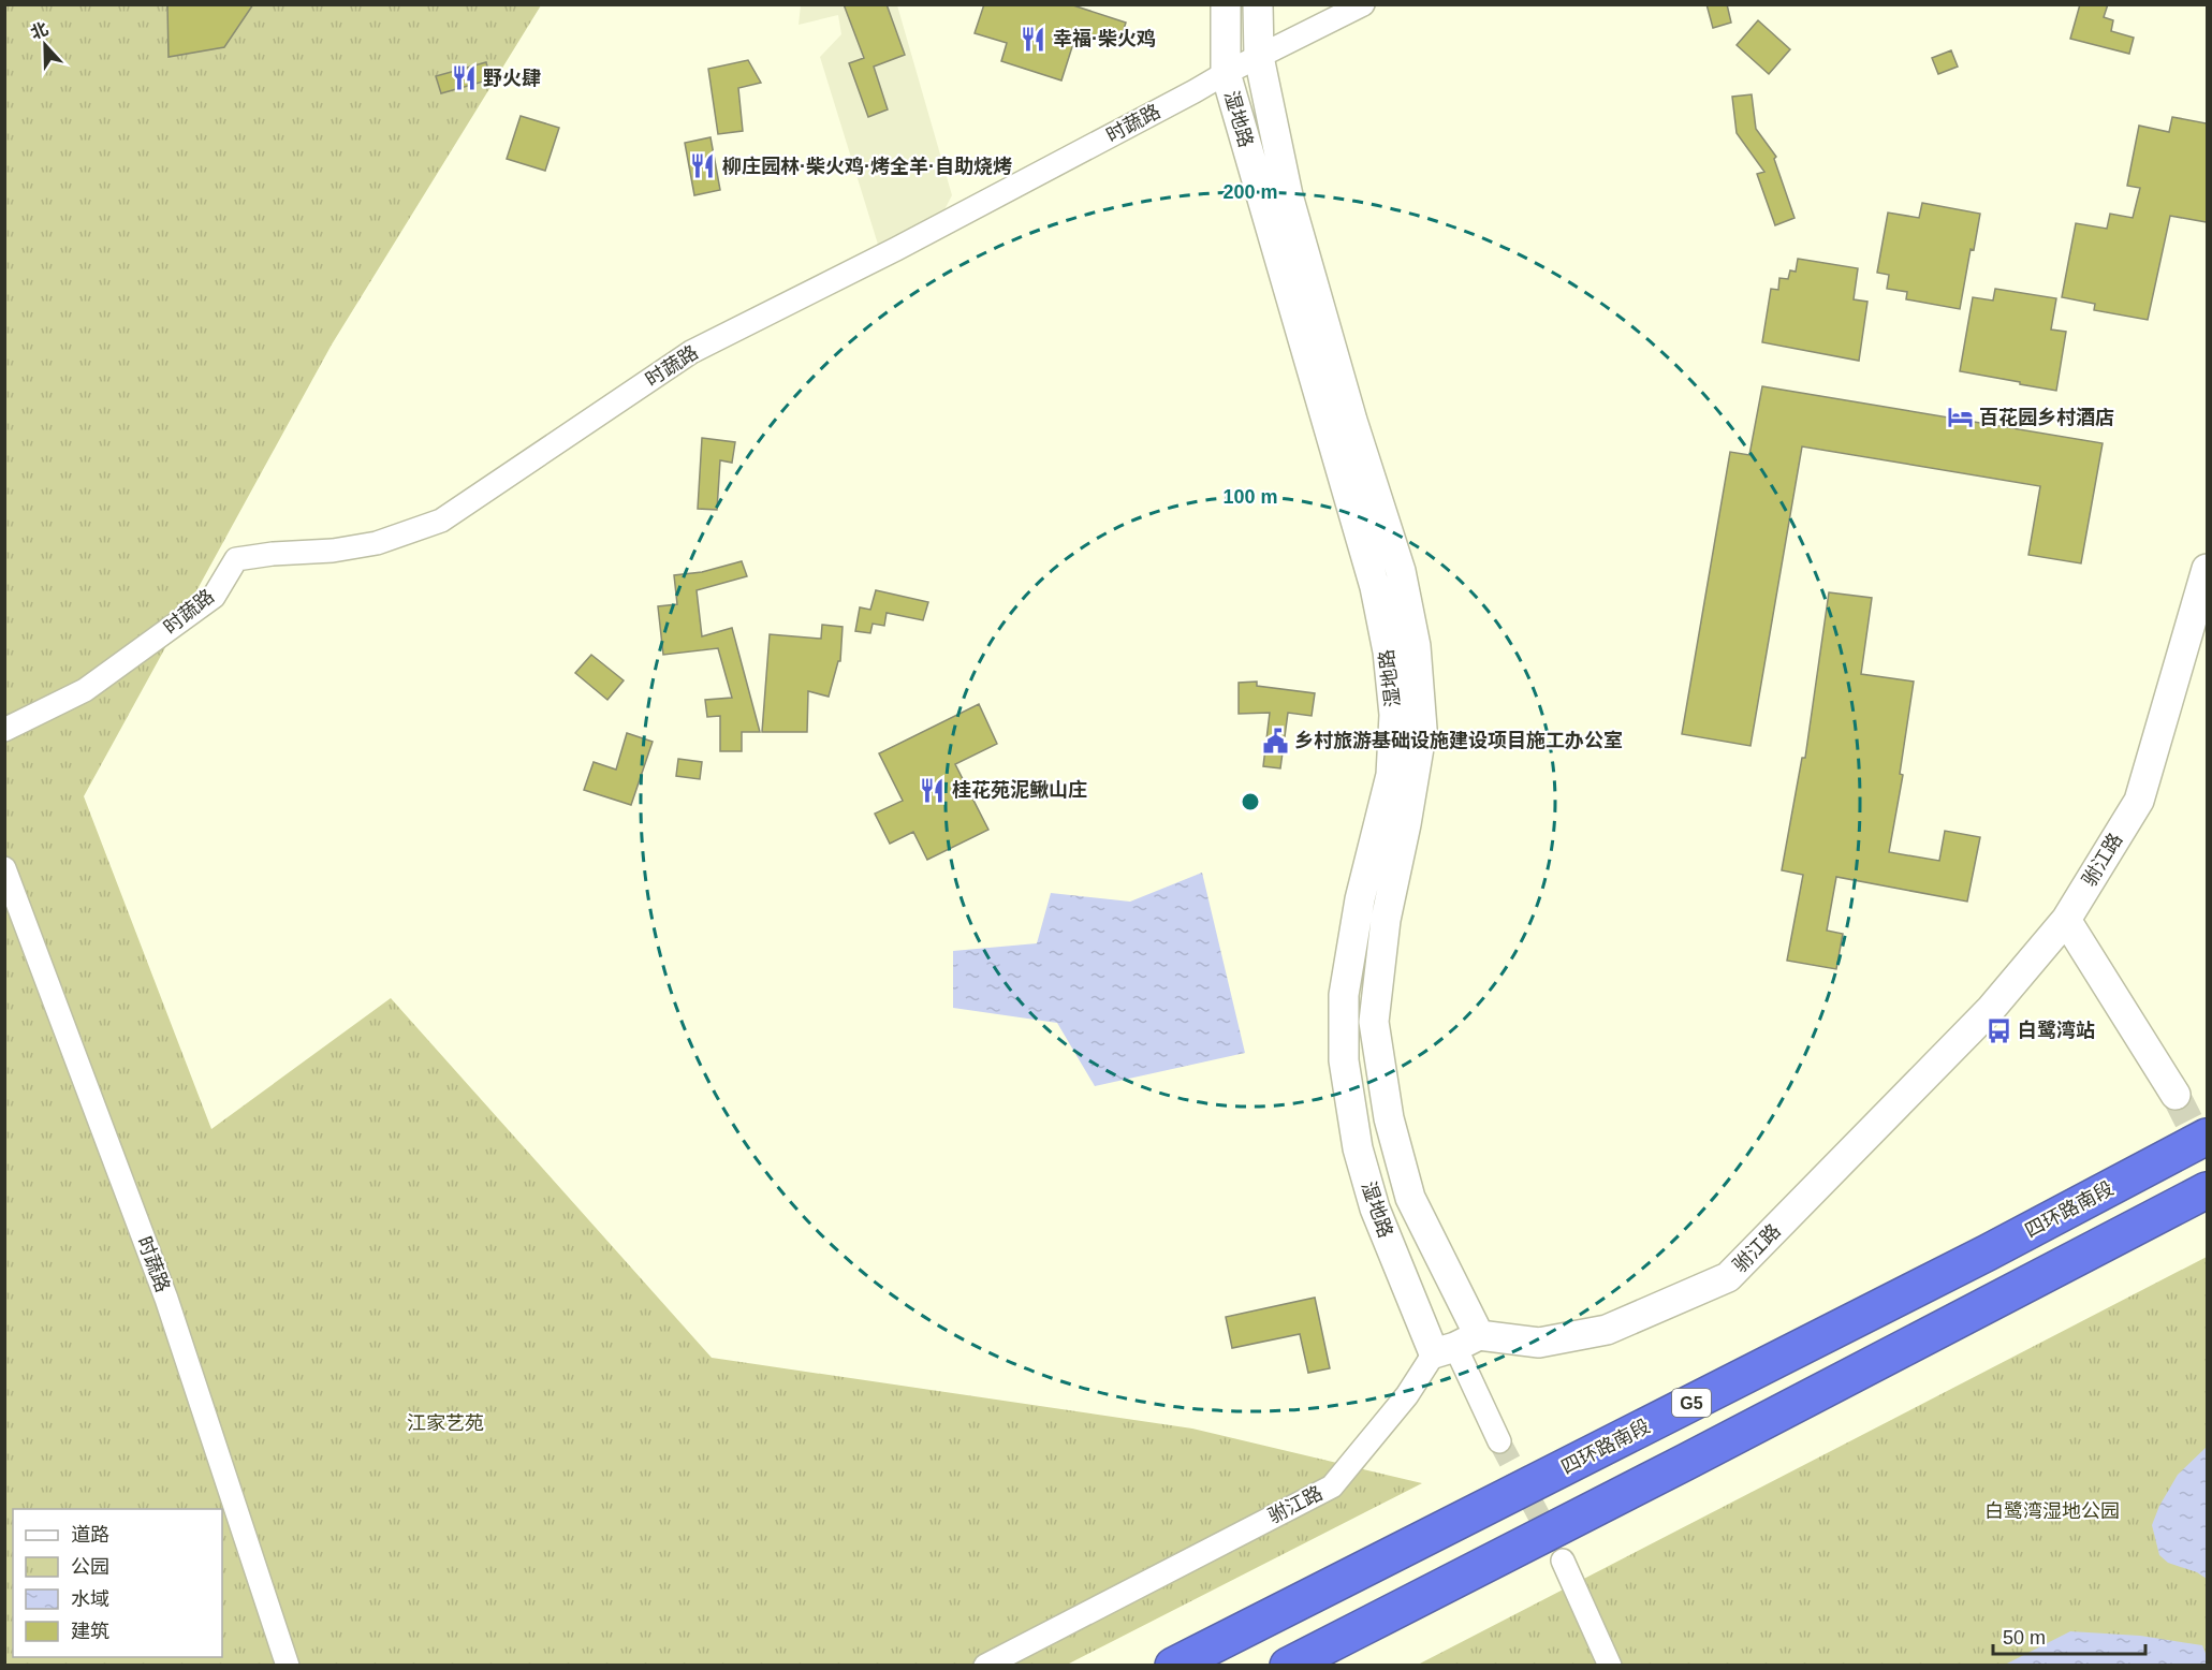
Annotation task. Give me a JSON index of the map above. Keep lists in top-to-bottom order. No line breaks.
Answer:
{"streets":{"highway":["四环路南段","G5"],"street":["湿地路","时蔬路","驸江路"]},"crossings":[["湿地路","时蔬路"],["湿地路","驸江路"]],"parks":["江家艺苑","白鹭湾湿地公园"],"places":{"restaurant":["幸福·柴火鸡","野火肆","柳庄园林·柴火鸡·烤全羊·自助烧烤","桂花苑泥鳅山庄"],"hotel":["百花园乡村酒店"],"public building":["乡村旅游基础设施建设项目施工办公室"],"bus stop":["白鹭湾站"]},"legend":["道路","公园","水域","建筑"],"scale_bar":"50 m","north":"top","rings":["200 m","100 m"]}
